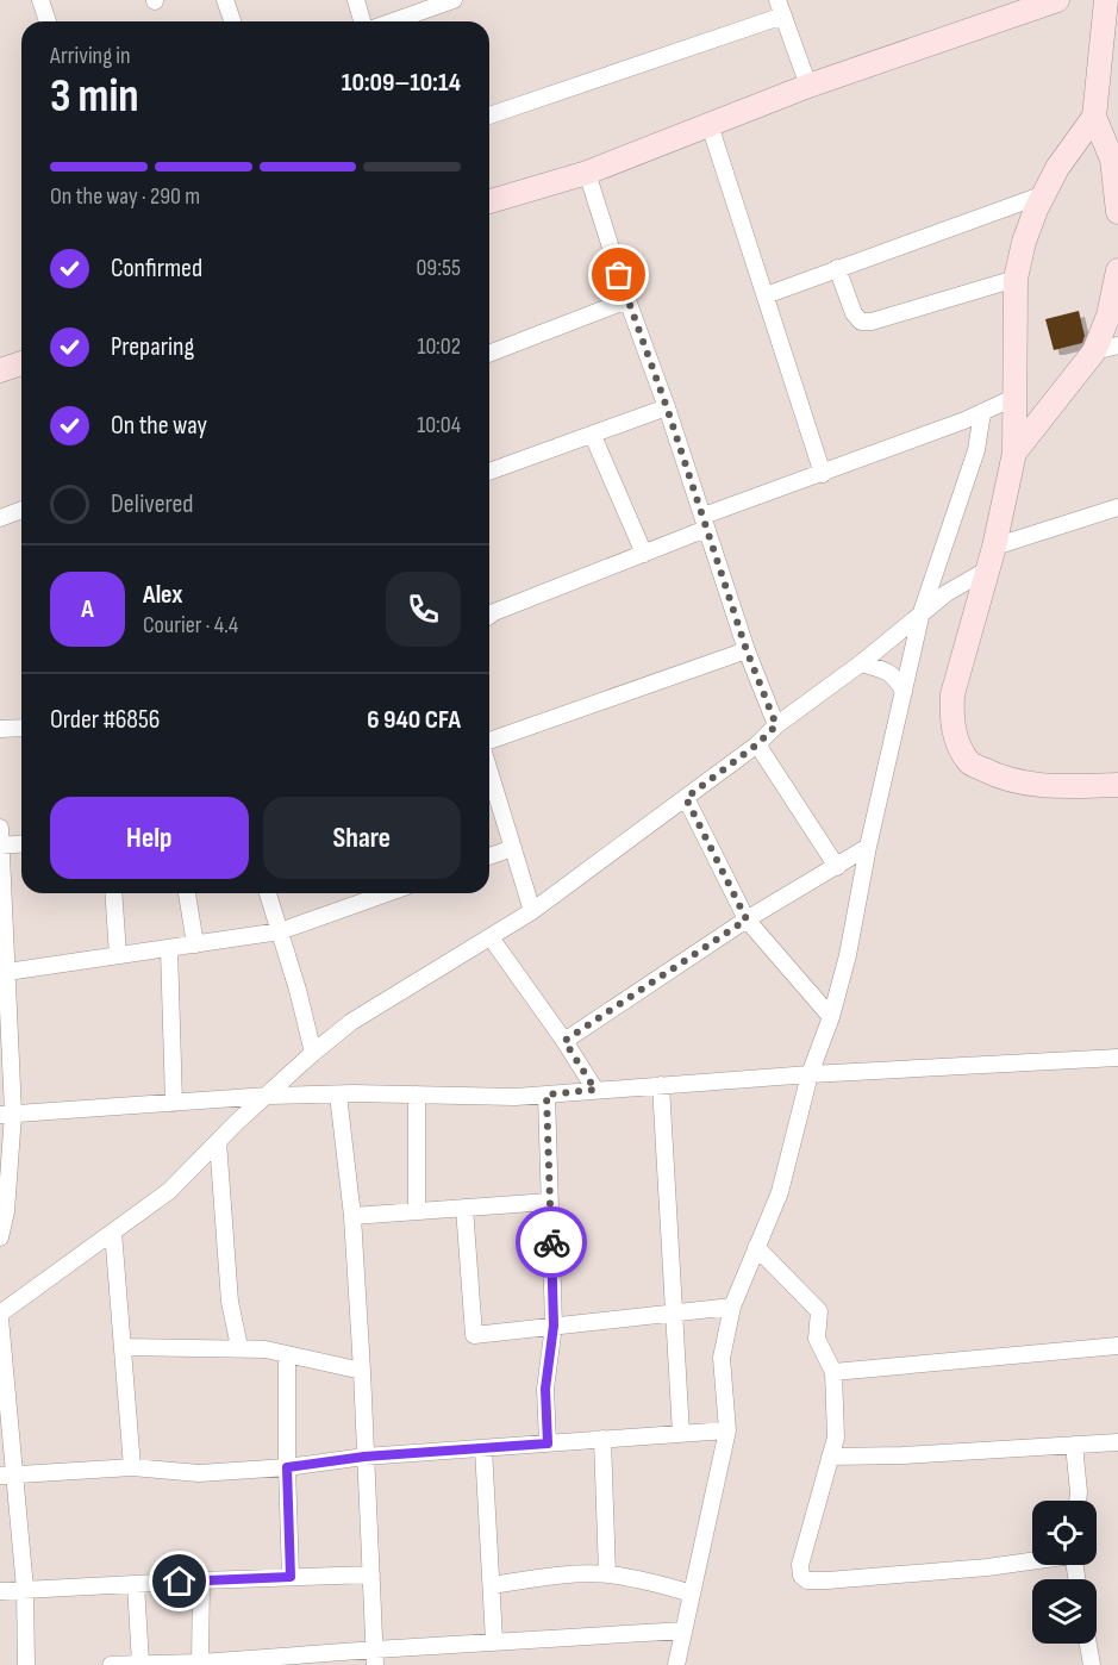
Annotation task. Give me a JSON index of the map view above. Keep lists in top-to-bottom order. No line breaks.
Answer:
{"page":{"heading":["3 min","Arriving in","10:09–10:14"],"panel":["Alex","Courier · 4.4","Order #6856","6 940 CFA"],"bar":"On the way · 290 m","list":[["Confirmed","09:55"],["Preparing","10:02"],["On the way","10:04"],"Delivered"],"round":"A","buttons":["Help","Share"]}}
